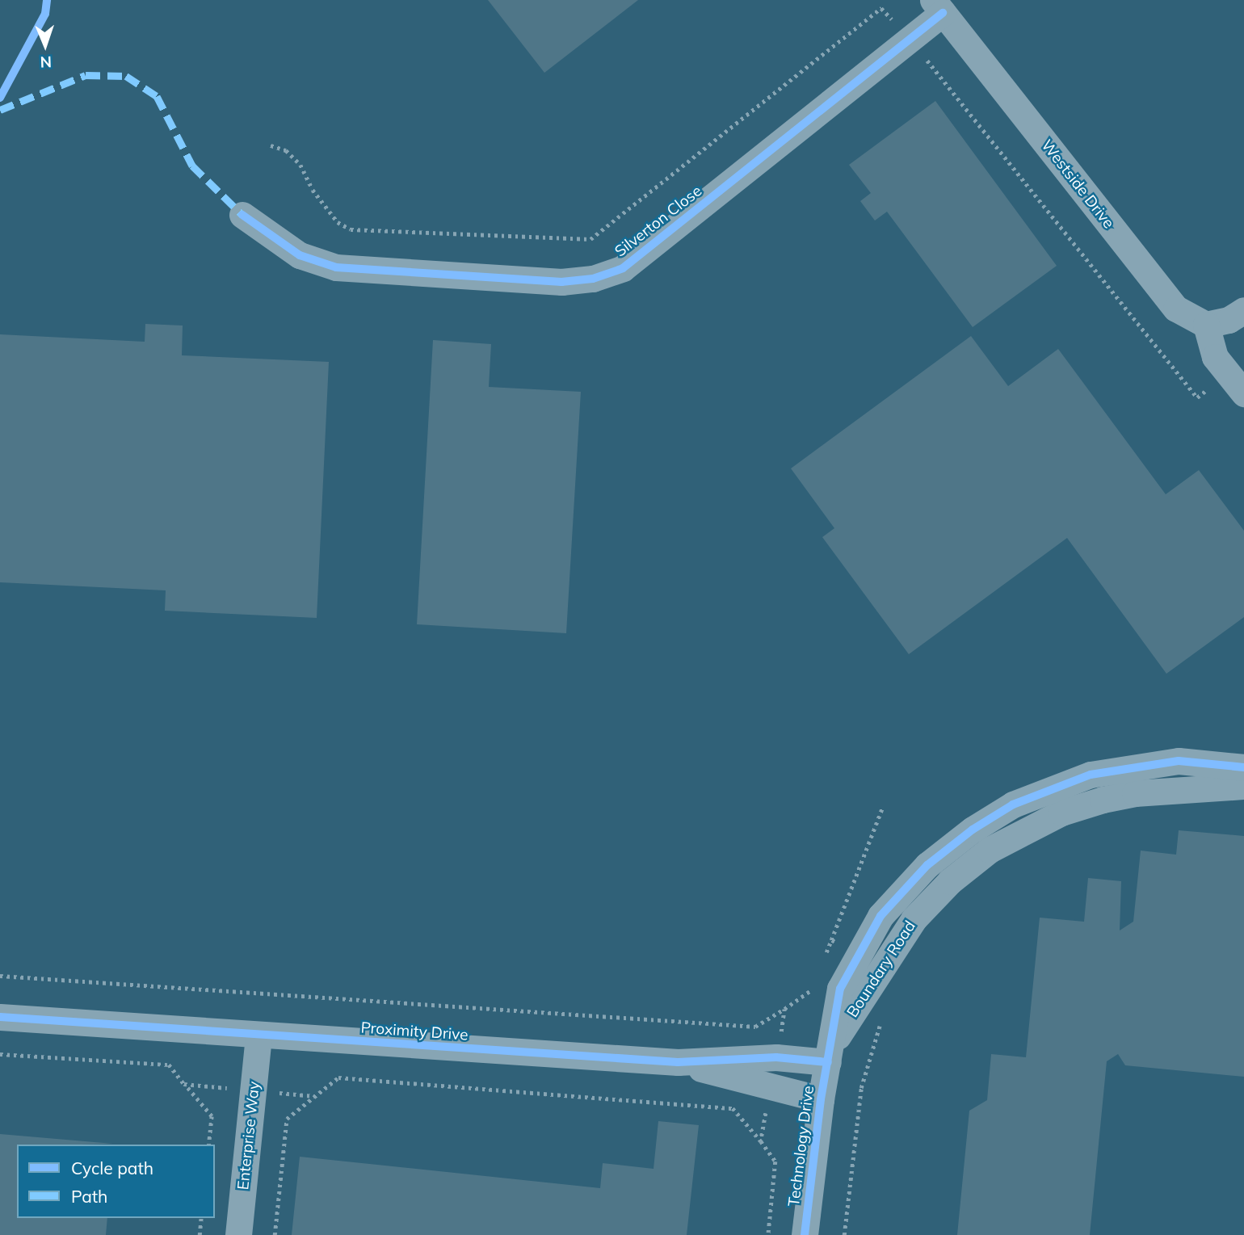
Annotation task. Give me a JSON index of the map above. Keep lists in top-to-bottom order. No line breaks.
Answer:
{"streets":{"street":["Westside Drive","Silverton Close","Boundary Road","Proximity Drive","Enterprise Way","Technology Drive"]},"crossings":[["Westside Drive","Silverton Close"],["Boundary Road","Proximity Drive"],["Boundary Road","Technology Drive"],["Proximity Drive","Enterprise Way"],["Proximity Drive","Technology Drive"]],"legend":["Cycle path","Path"],"north":"bottom"}
